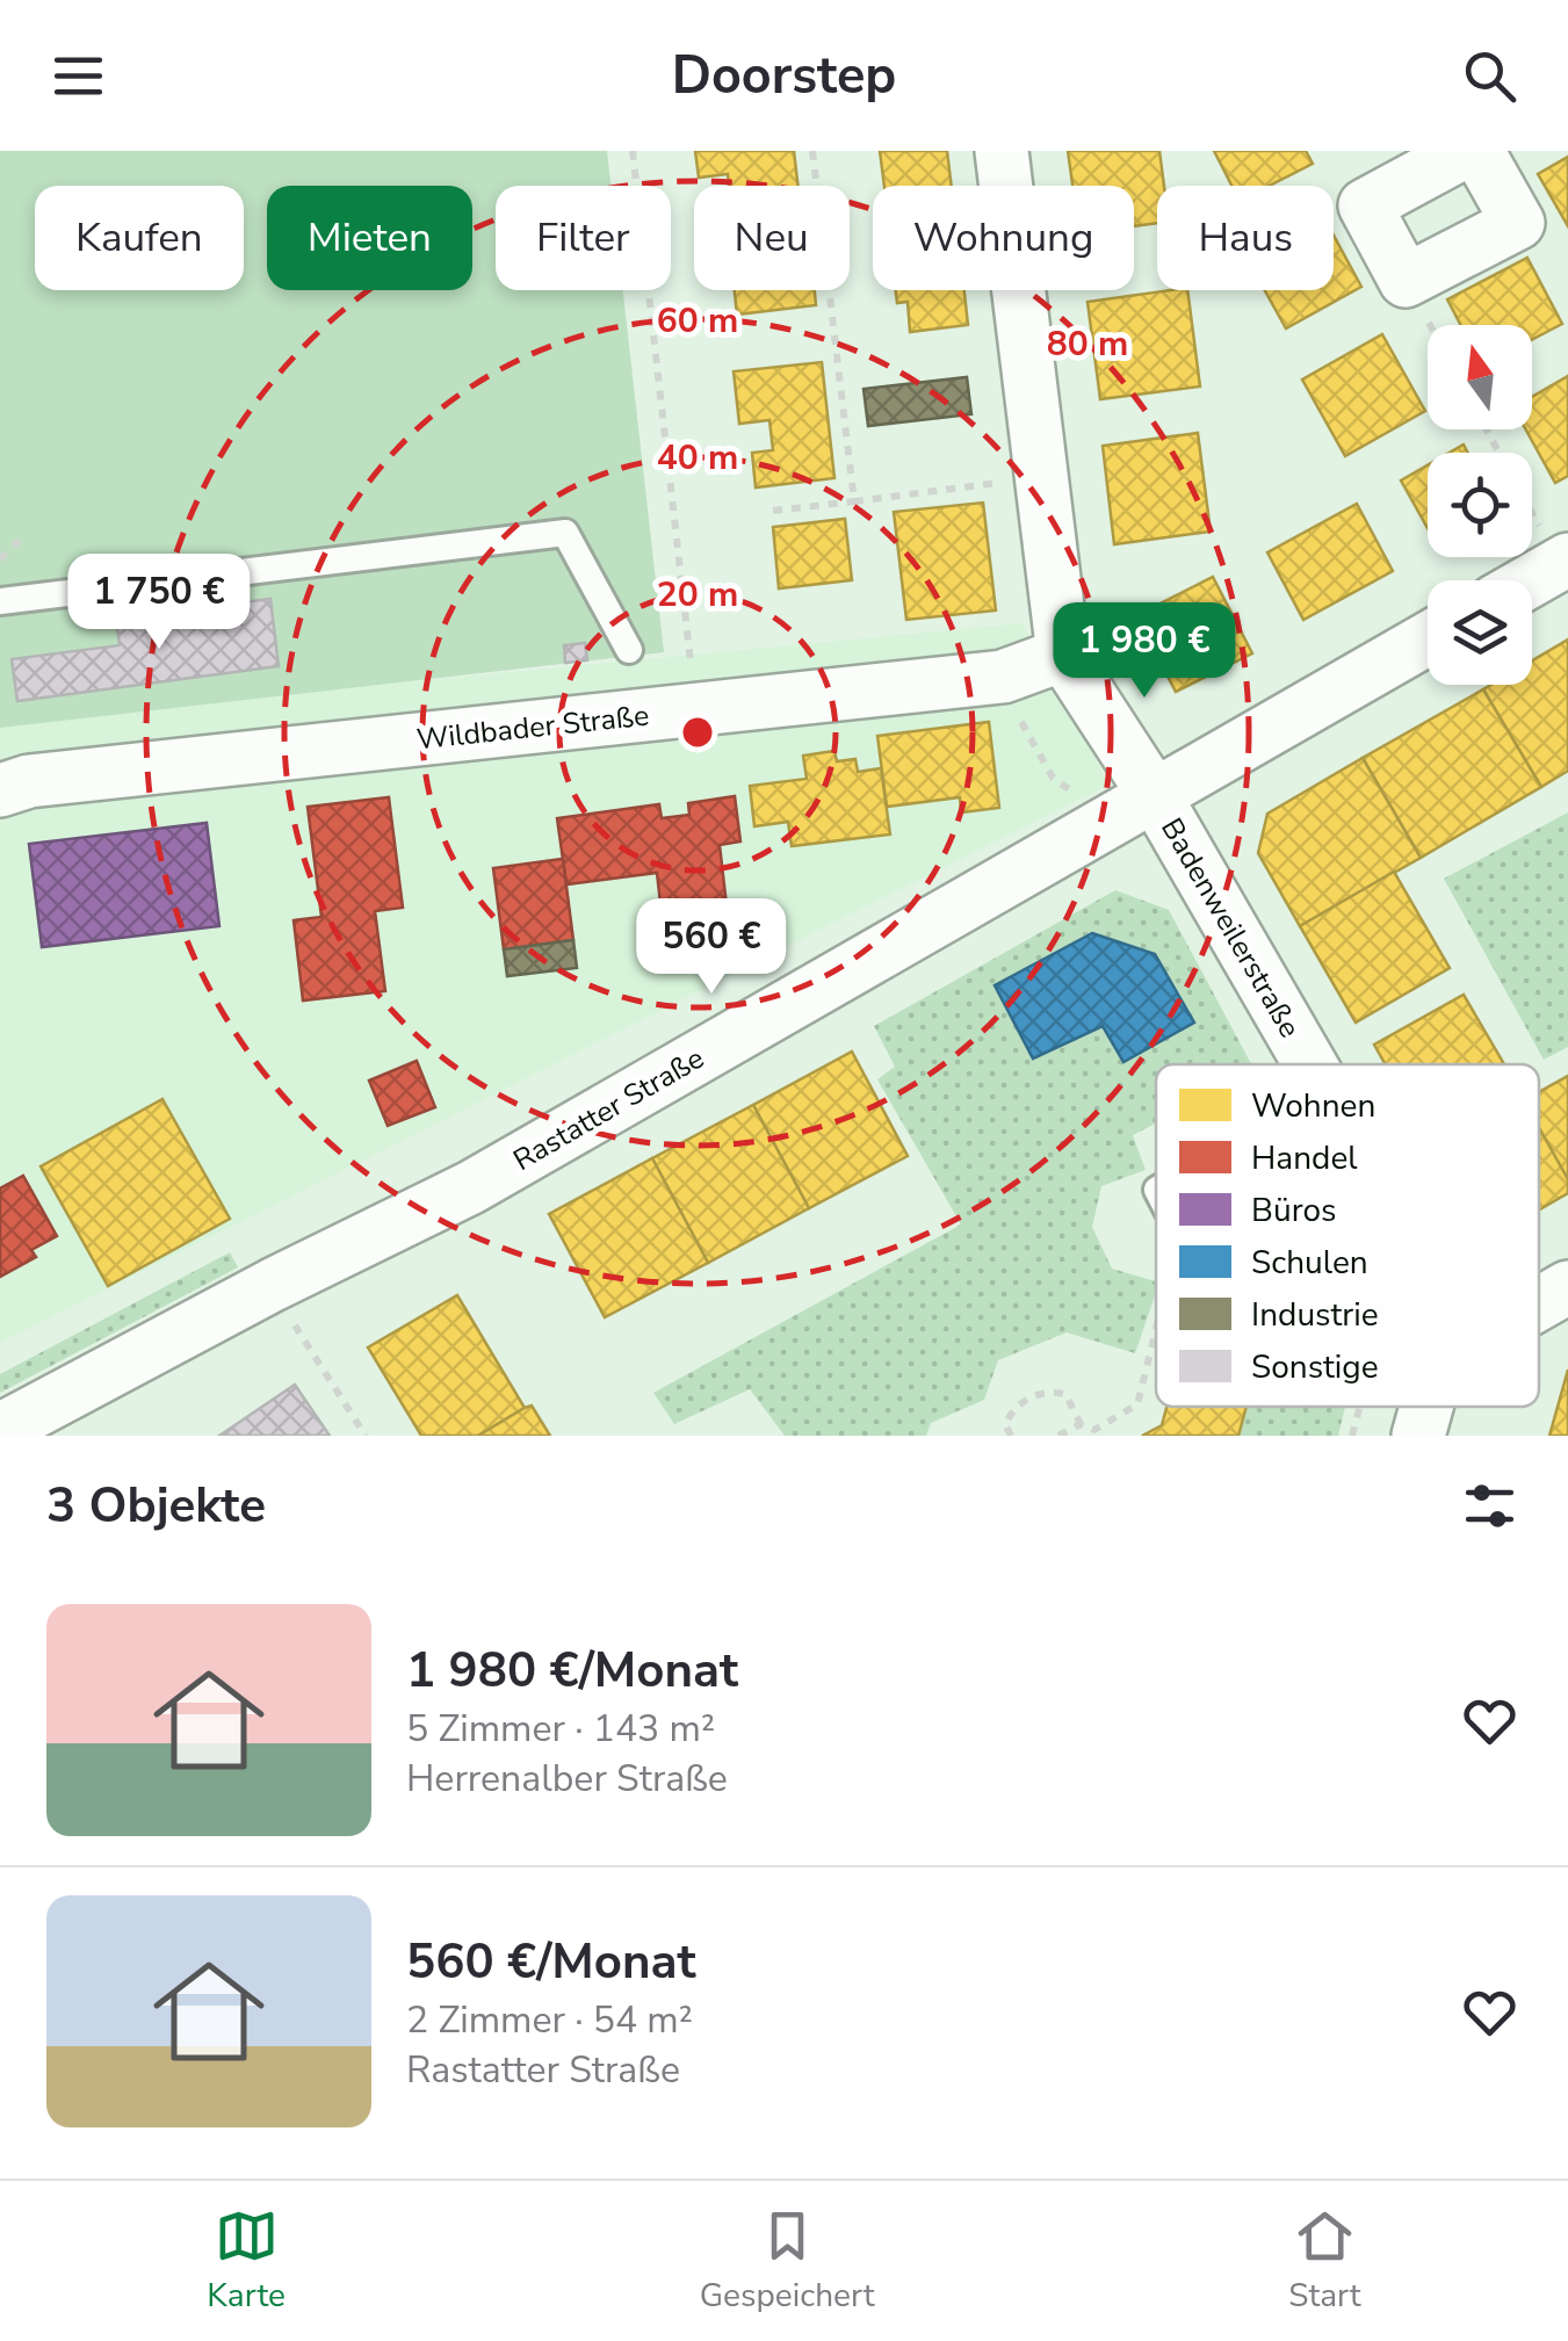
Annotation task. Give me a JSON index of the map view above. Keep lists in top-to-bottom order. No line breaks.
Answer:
{"streets":{"street":["Wildbader Straße","Badenweilerstraße","Rastatter Straße"]},"crossings":[["Wildbader Straße","Badenweilerstraße"],["Badenweilerstraße","Rastatter Straße"]],"legend":["Wohnen","Handel","Büros","Schulen","Industrie","Sonstige"],"north":"top","page":{"header":"Doorstep","chip":["Kaufen","Mieten","Filter","Neu","Wohnung","Haus"],"price":["1 750 €","1 980 €","560 €"],"heading":"3 Objekte","list":[{"name":"1 980 €/Monat","note":"5 Zimmer · 143 m² · Herrenalber Straße"},{"name":"560 €/Monat","note":"2 Zimmer · 54 m² · Rastatter Straße"}],"tabs":["Karte","Gespeichert","Start"]},"rings":["60 m","80 m","40 m","20 m"]}
